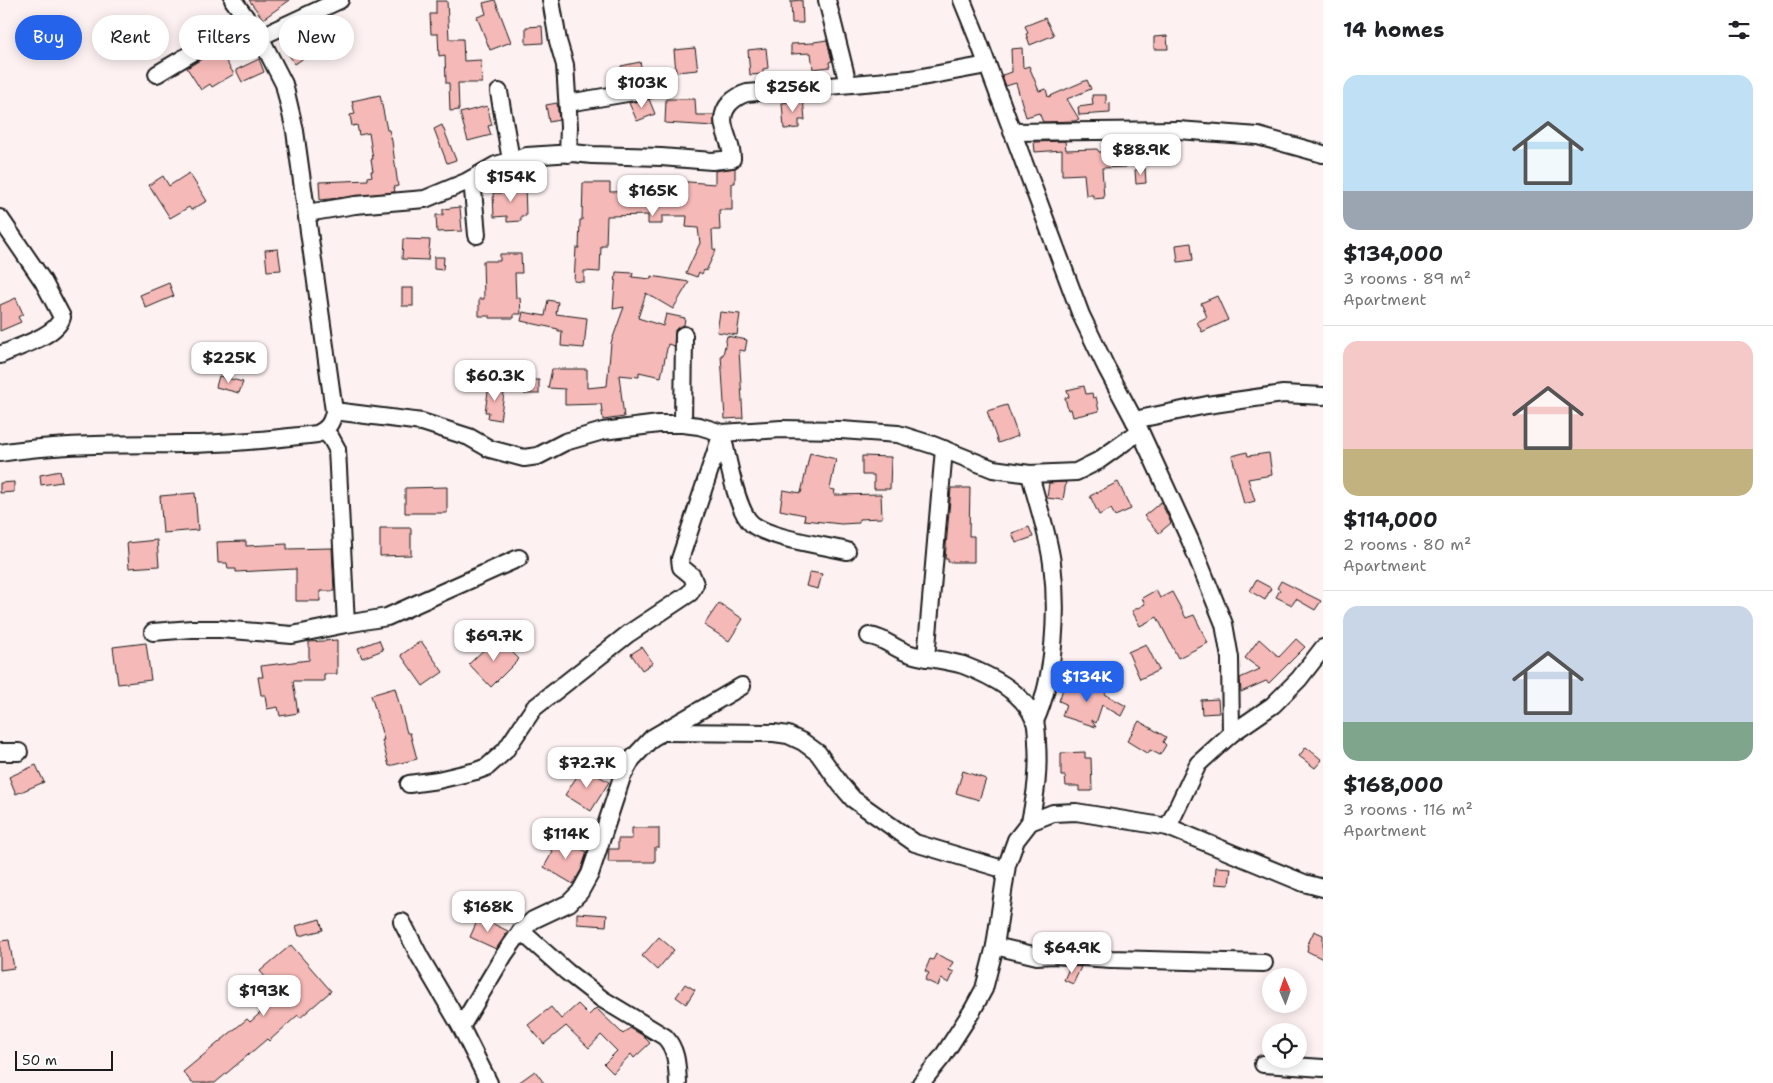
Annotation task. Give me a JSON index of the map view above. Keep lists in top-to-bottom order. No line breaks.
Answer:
{"scale_bar":"50 m","north":"top","page":{"heading":"14 homes","chip":["Buy","Rent","Filters","New"],"list":[{"name":"$134,000","note":"3 rooms · 89 m² · Apartment"},{"name":"$114,000","note":"2 rooms · 80 m² · Apartment"},{"name":"$168,000","note":"3 rooms · 116 m² · Apartment"}],"price":["$103K","$256K","$88.9K","$154K","$165K","$225K","$60.3K","$69.7K","$134K","$72.7K","$114K","$168K","$64.9K","$193K"],"scale":"50 m"}}
